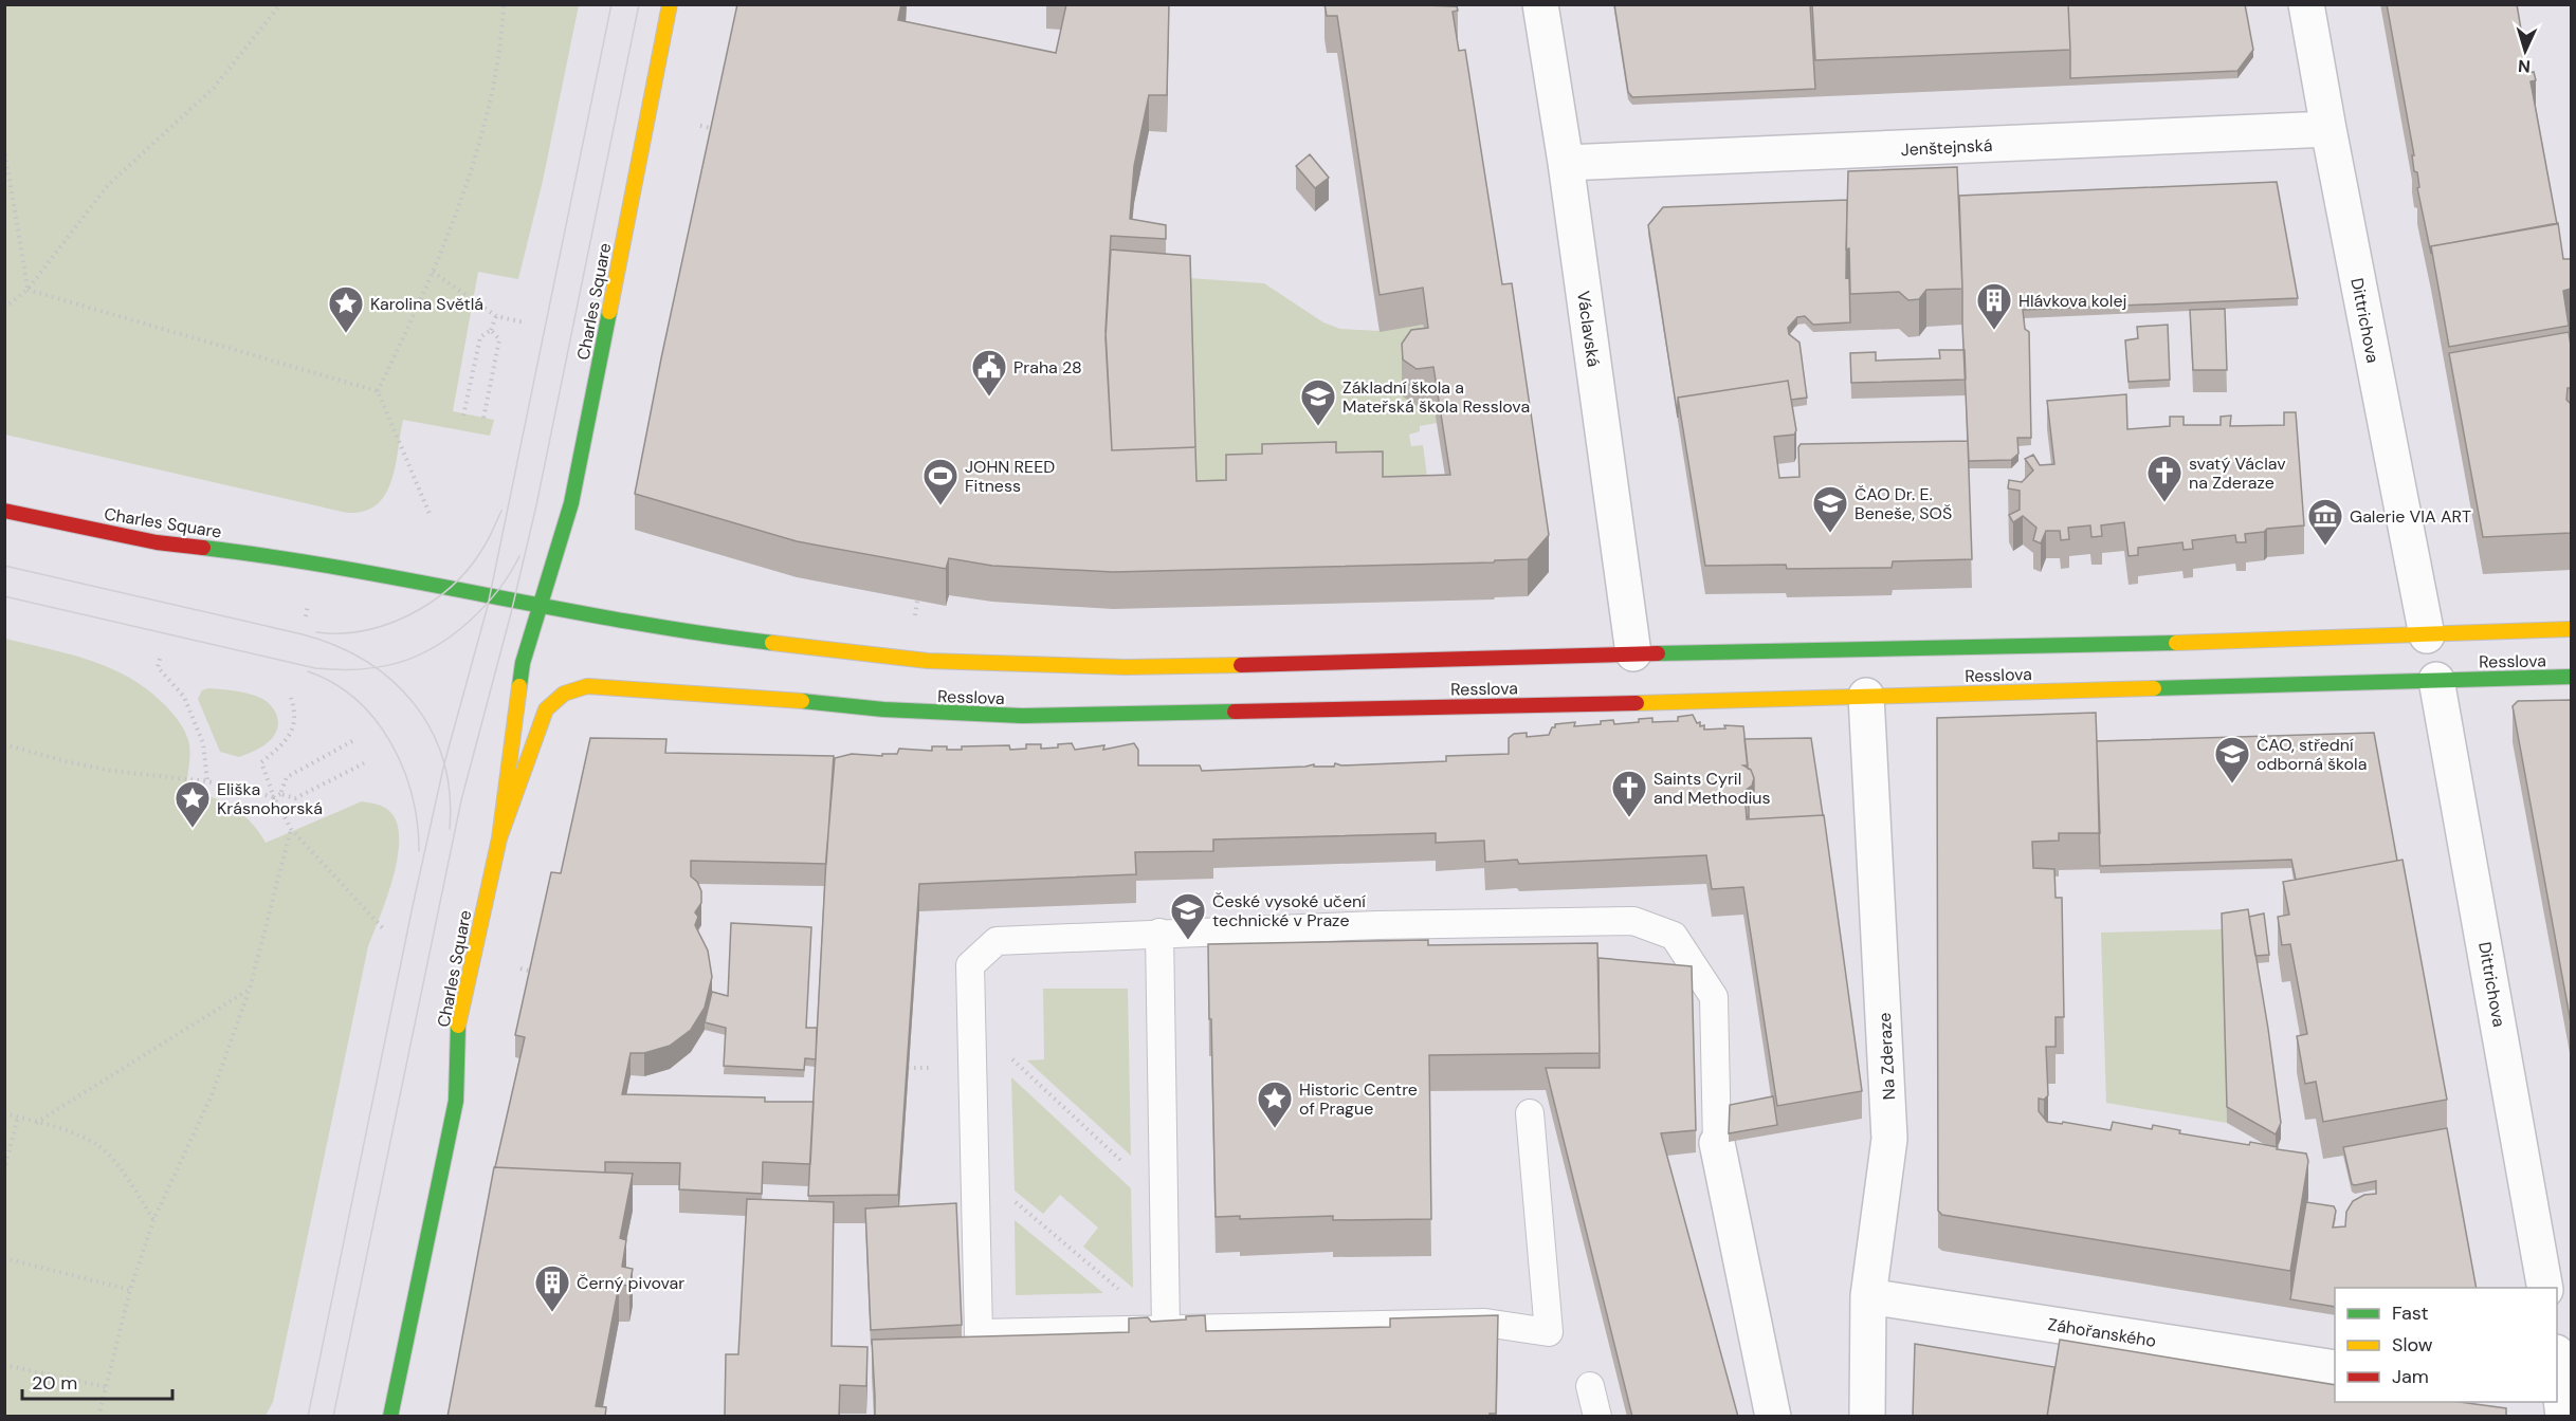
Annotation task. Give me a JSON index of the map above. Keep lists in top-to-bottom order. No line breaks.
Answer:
{"streets":{"main road":["Charles Square","Resslova"],"street":["Jenštejnská","Dittrichova","Václavská","Na Zderaze","Záhořanského"]},"crossings":[["Jenštejnská","Dittrichova"],["Jenštejnská","Václavská"],["Charles Square","Resslova"],["Dittrichova","Resslova"],["Václavská","Resslova"],["Resslova","Na Zderaze"],["Na Zderaze","Záhořanského"]],"places":{"building":["Hlávkova kolej","Černý pivovar"],"place":["Karolina Světlá","Eliška Krásnohorská","Historic Centre of Prague"],"public building":["Praha 28"],"school or university":["Základní škola a Mateřská škola Resslova","ČAO Dr. E. Beneše, SOŠ","ČAO, střední odborná škola","České vysoké učení technické v Praze"],"church":["svatý Václav na Zderaze","Saints Cyril and Methodius"],"sports":["JOHN REED Fitness"],"museum":["Galerie VIA ART"]},"legend":["Fast","Slow","Jam"],"scale_bar":"20 m","north":"bottom"}
